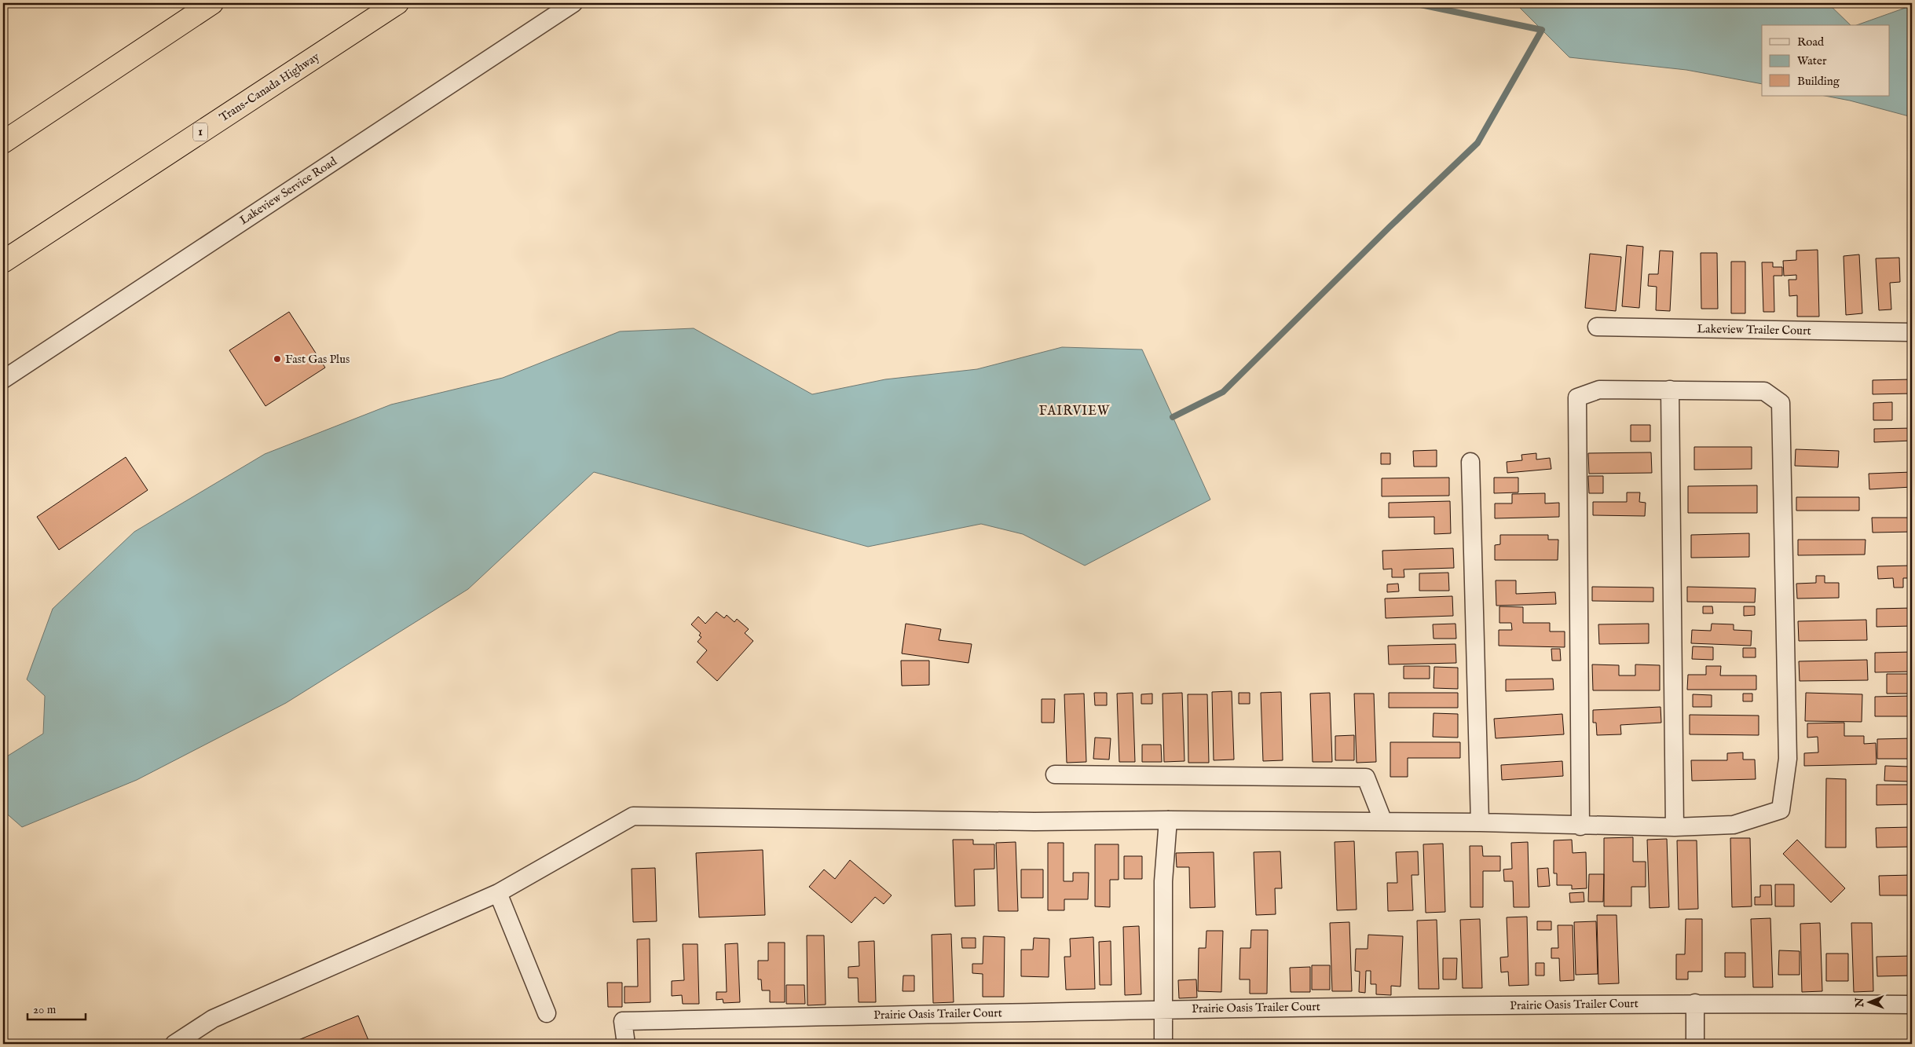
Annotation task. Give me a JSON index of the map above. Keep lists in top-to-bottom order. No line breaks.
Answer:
{"streets":{"highway":["Trans-Canada Highway","1"],"street":["Lakeview Service Road","Lakeview Trailer Court","Prairie Oasis Trailer Court"]},"districts":["FAIRVIEW"],"places":["Fast Gas Plus"],"legend":["Road","Water","Building"],"scale_bar":"20 m","north":"left"}
